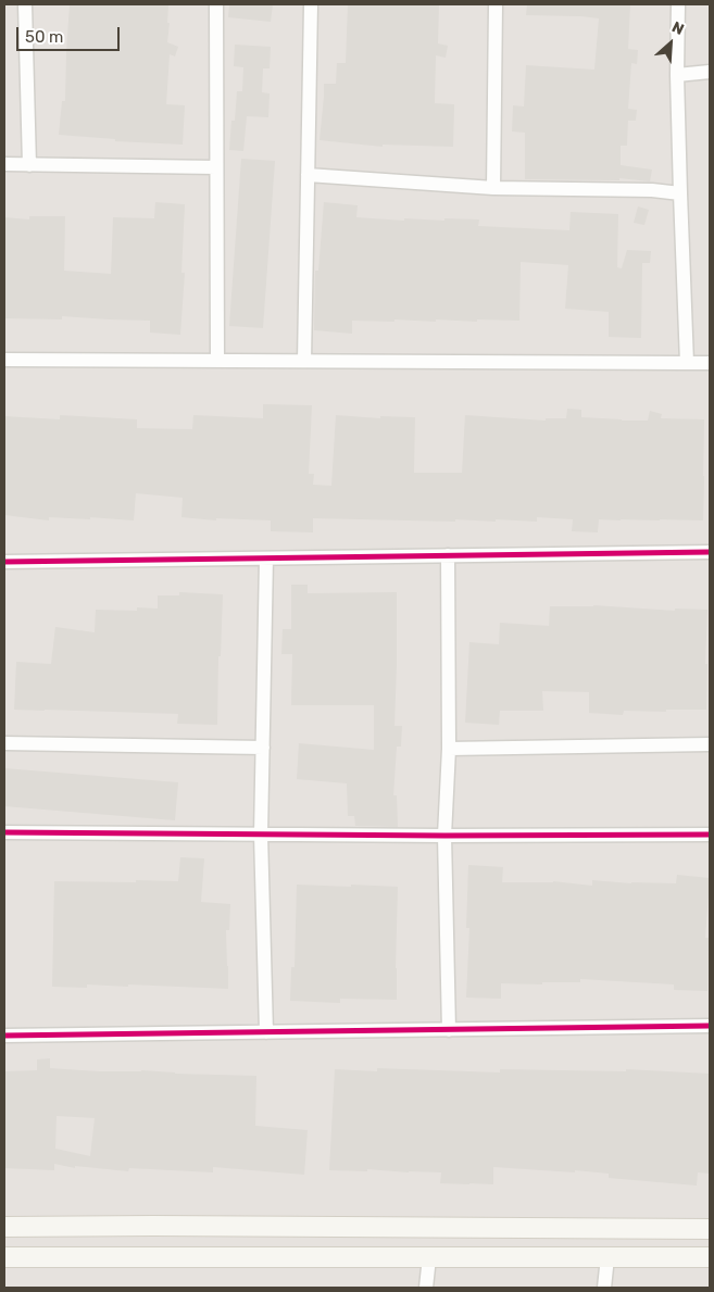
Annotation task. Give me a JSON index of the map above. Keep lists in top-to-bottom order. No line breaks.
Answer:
{"scale_bar":"50 m","north":"top right"}
